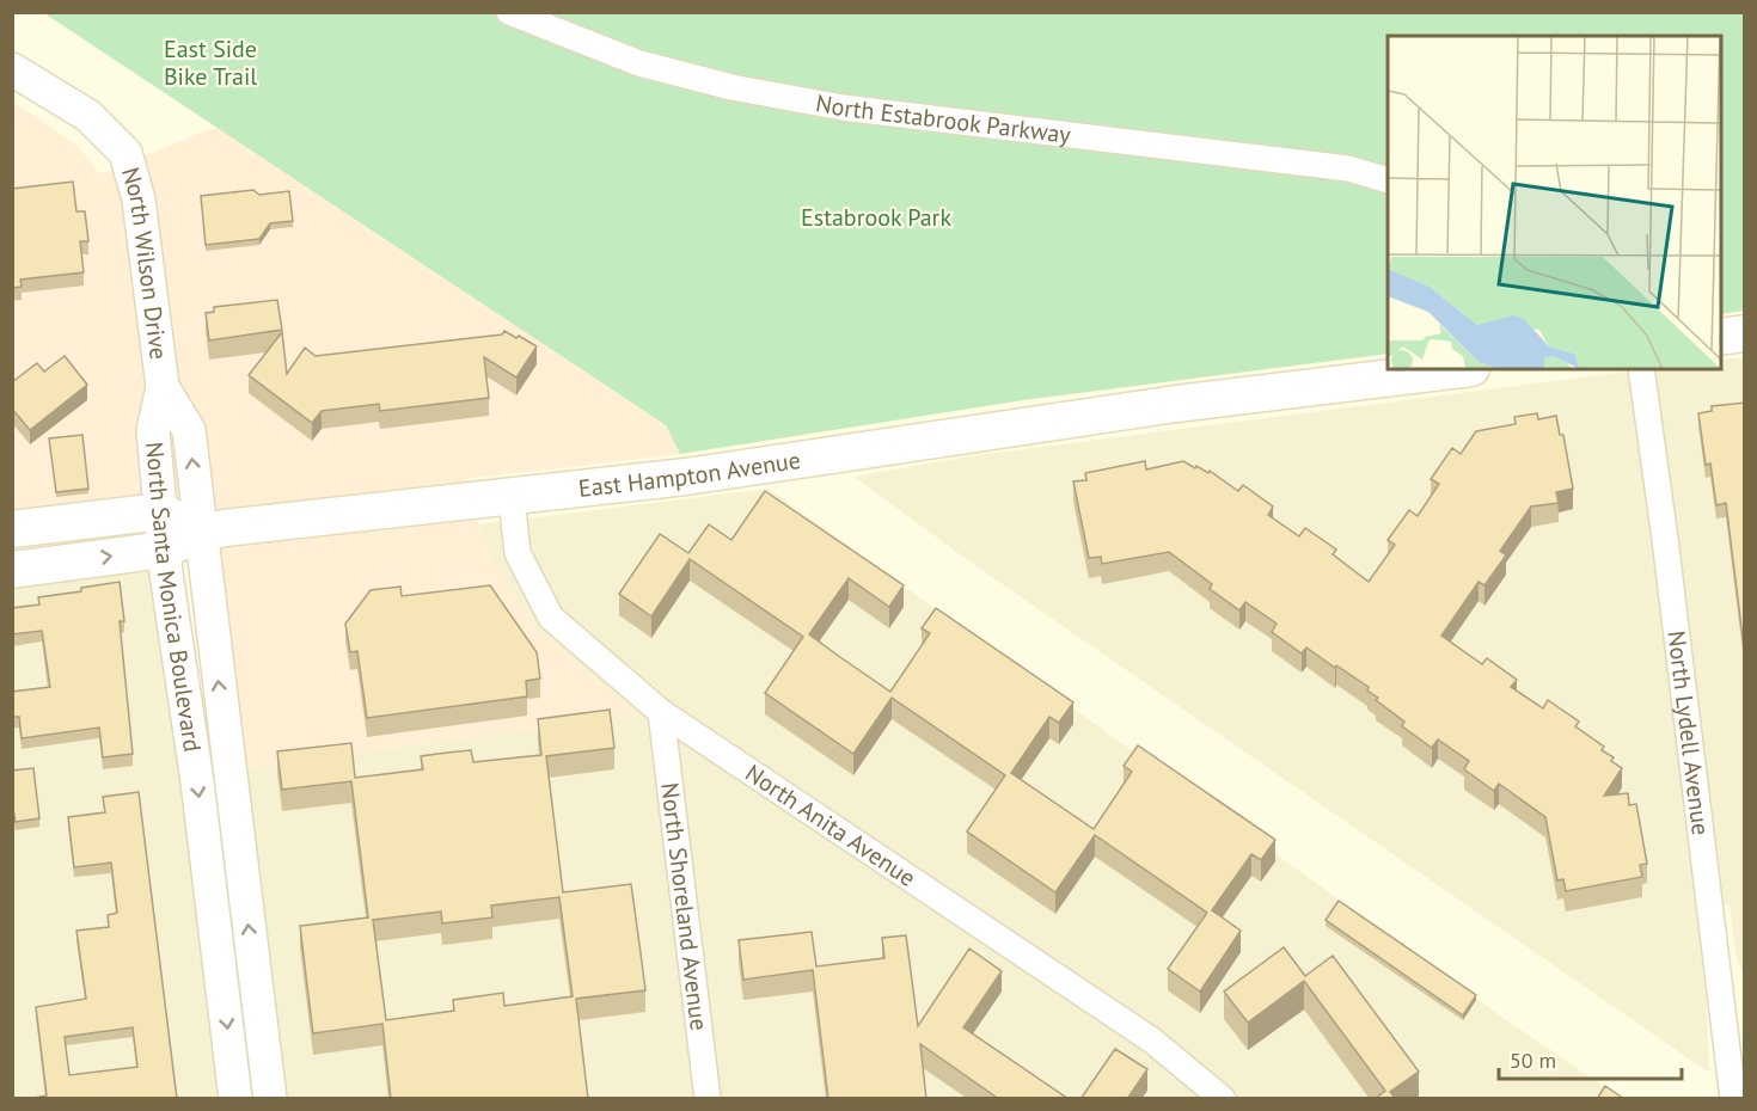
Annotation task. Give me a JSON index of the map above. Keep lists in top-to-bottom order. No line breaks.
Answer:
{"streets":{"main road":["East Hampton Avenue"],"street":["North Estabrook Parkway","North Wilson Drive","North Santa Monica Boulevard","North Lydell Avenue","North Anita Avenue","North Shoreland Avenue"]},"crossings":[["North Wilson Drive","North Santa Monica Boulevard"],["East Hampton Avenue","North Santa Monica Boulevard"],["East Hampton Avenue","North Anita Avenue"],["North Anita Avenue","North Shoreland Avenue"]],"parks":["East Side Bike Trail","Estabrook Park"],"scale_bar":"50 m"}
